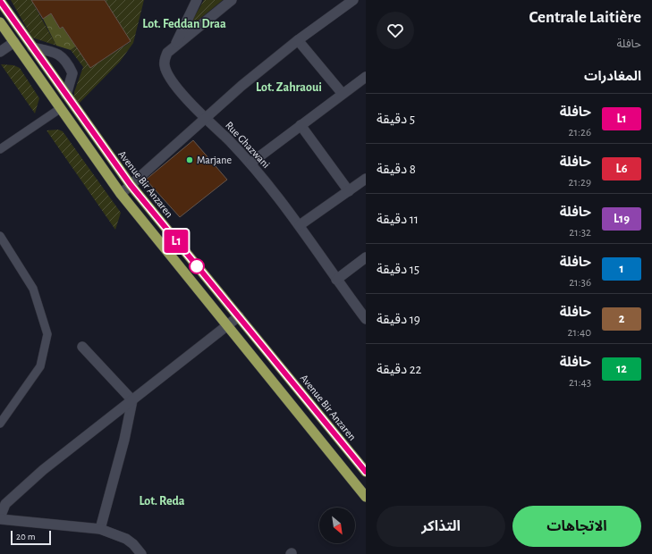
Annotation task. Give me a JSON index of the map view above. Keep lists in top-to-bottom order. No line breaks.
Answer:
{"streets":{"highway":["Avenue Bir Anzaren"],"street":["Rue Ghazwani"]},"districts":["Lot. Feddan Draa","Lot. Zahraoui","Lot. Reda"],"places":["Marjane"],"lines":["bus line L1"],"scale_bar":"20 m","north":"bottom right","page":{"heading":[["Centrale Laitière","حافلة"],"المغادرات"],"on_map":"L1","list":[{"mark":"L1","name":"حافلة","note":"21:26","value":"5 دقيقة"},{"mark":"L6","name":"حافلة","note":"21:29","value":"8 دقيقة"},{"mark":"L19","name":"حافلة","note":"21:32","value":"11 دقيقة"},{"mark":"1","name":"حافلة","note":"21:36","value":"15 دقيقة"},{"mark":"2","name":"حافلة","note":"21:40","value":"19 دقيقة"},{"mark":"12","name":"حافلة","note":"21:43","value":"22 دقيقة"}],"buttons":["الاتجاهات","التذاكر"],"scale":"20 m"}}
